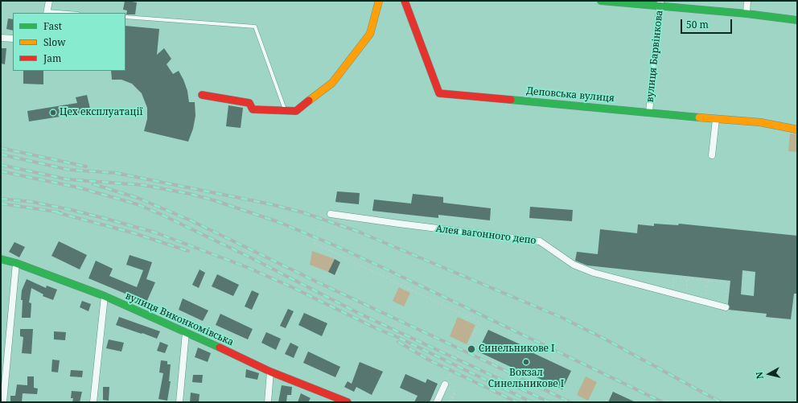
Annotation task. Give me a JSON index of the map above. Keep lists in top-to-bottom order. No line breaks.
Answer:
{"streets":{"street":["вулиця Барвінкова","Деповська вулиця","Алея вагонного депо","вулиця Виконкомівська"]},"crossings":[["вулиця Барвінкова","Деповська вулиця"]],"places":["Цех експлуатації","Синельникове І","Вокзал Синельникове І"],"legend":["Fast","Slow","Jam"],"scale_bar":"50 m","north":"left"}
